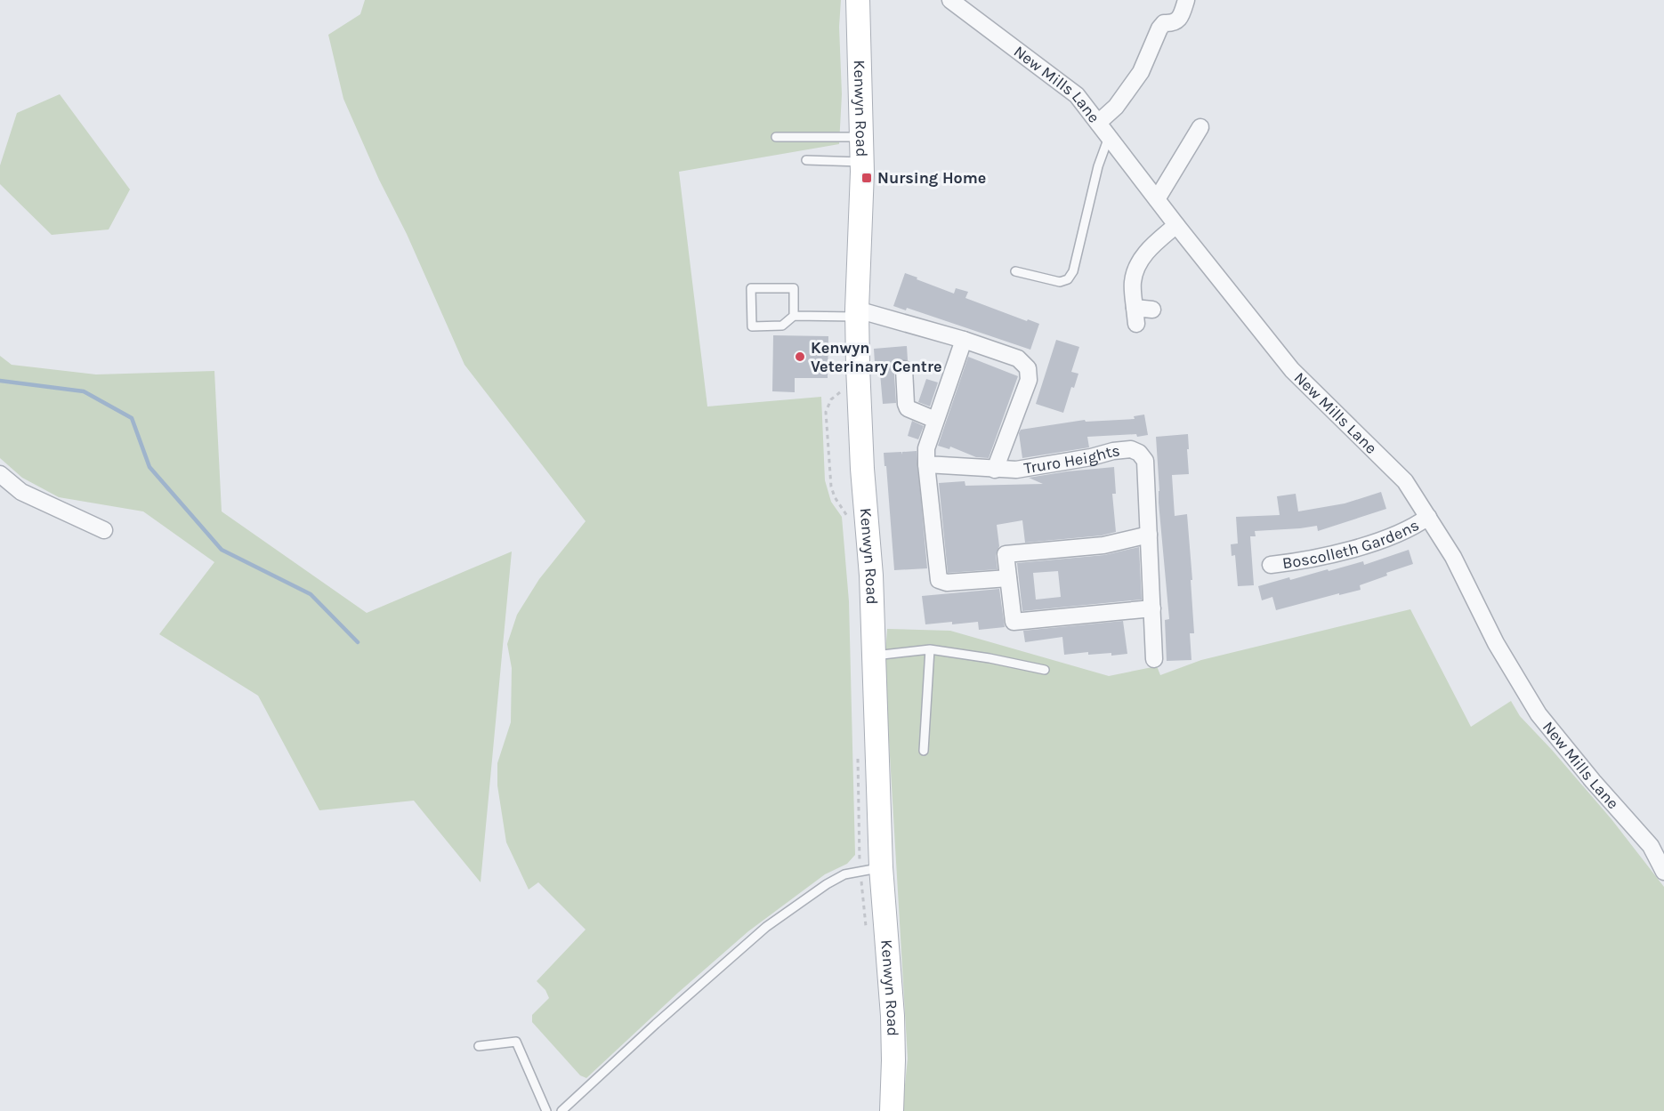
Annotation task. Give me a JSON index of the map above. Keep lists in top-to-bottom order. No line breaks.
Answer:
{"streets":{"main road":["Kenwyn Road"],"street":["New Mills Lane","Truro Heights","Boscolleth Gardens"]},"crossings":[["New Mills Lane","Boscolleth Gardens"],["Kenwyn Road","Truro Heights"]],"places":{"transit":["Nursing Home"],"other":["Kenwyn Veterinary Centre"]}}
